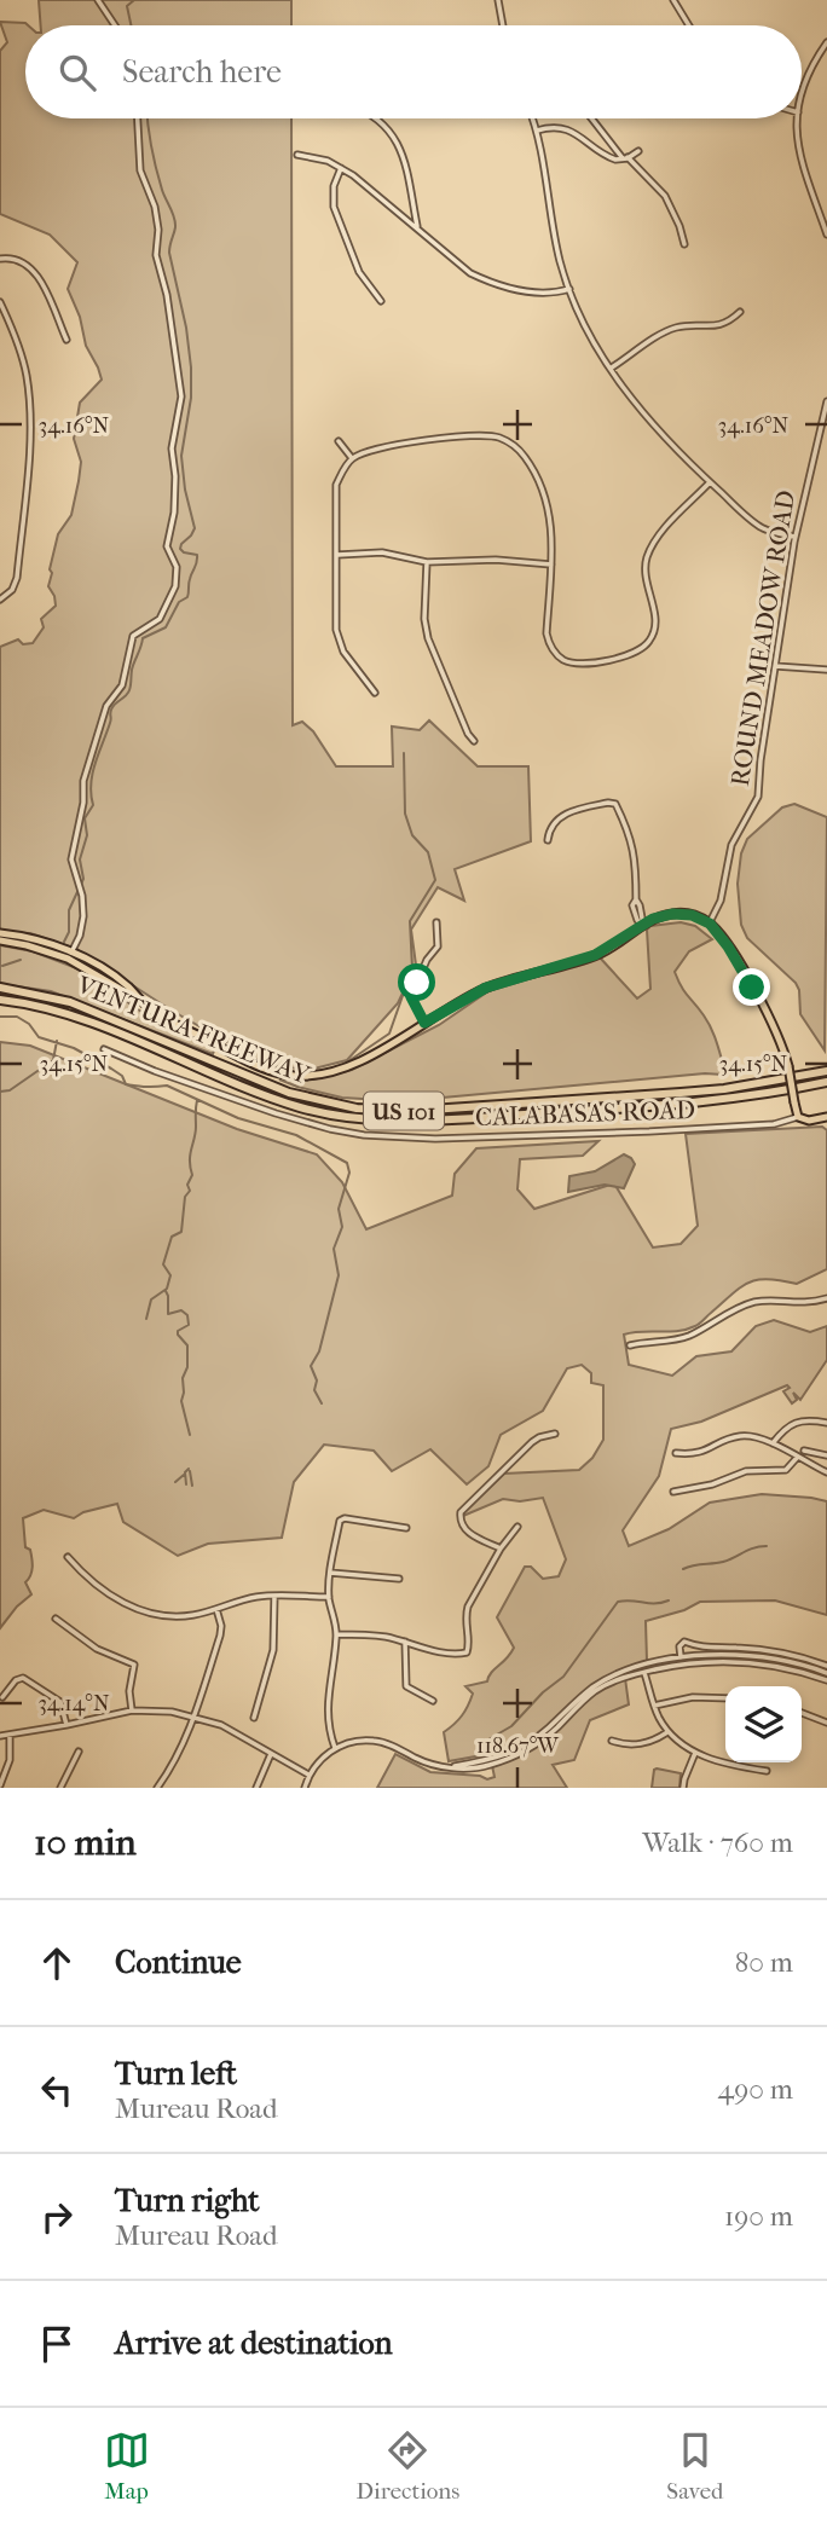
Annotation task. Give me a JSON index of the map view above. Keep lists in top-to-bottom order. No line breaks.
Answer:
{"streets":{"highway":["VENTURA FREEWAY","US 101"],"main road":["CALABASAS ROAD"],"street":["ROUND MEADOW ROAD"]},"page":{"search":"Search here","heading":["10 min","Walk · 760 m"],"list":[["Continue","80 m"],["Turn left","Mureau Road","490 m"],["Turn right","Mureau Road","190 m"],"Arrive at destination"],"nav":["Map","Directions","Saved"]},"coordinates":["34.16°N","34.15°N","34.14°N","118.67°W"]}
